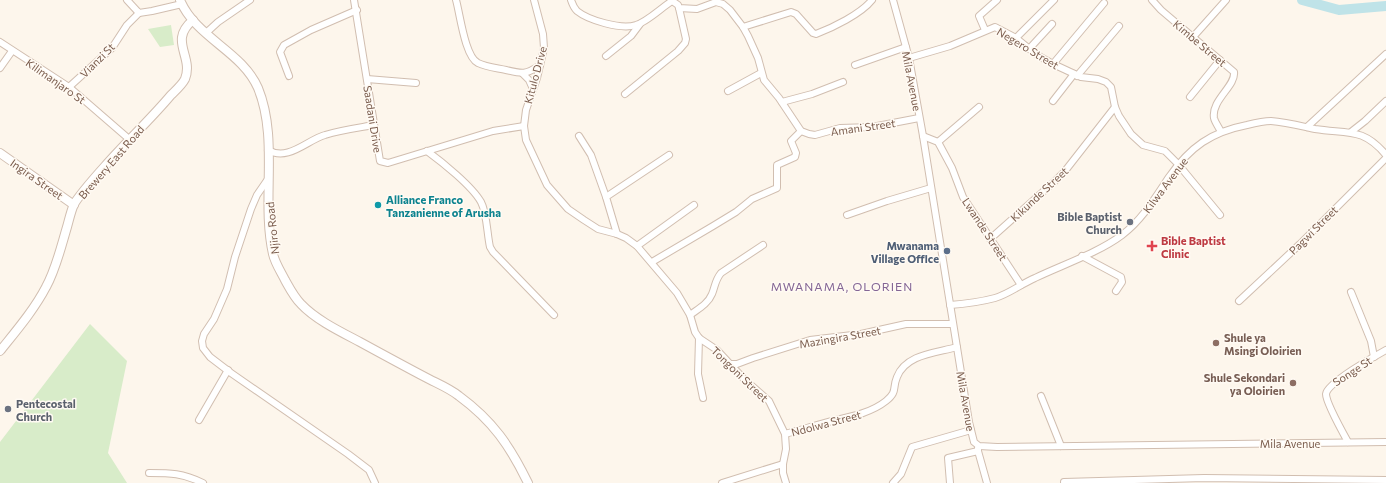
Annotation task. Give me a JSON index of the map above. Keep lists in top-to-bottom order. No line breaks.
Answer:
{"streets":{"street":["Kimbe Street","Negero Street","Vianzi St","Kitulo Drive","Kilimanjaro St","Mila Avenue","Saadani Drive","Amani Street","Brewery East Road","Ingira Street","Kilwa Avenue","Kikunde Street","Njiro Road","Lwande Street","Pagwi Street","Mazingira Street","Songe St","Tongoni Street","Ndolwa Street"]},"crossings":[["Kimbe Street","Kilwa Avenue"],["Negero Street","Mila Avenue"],["Negero Street","Kilwa Avenue"],["Negero Street","Kikunde Street"],["Vianzi St","Kilimanjaro St"],["Kitulo Drive","Saadani Drive"],["Kilimanjaro St","Brewery East Road"],["Mila Avenue","Amani Street"],["Mila Avenue","Kilwa Avenue"],["Mila Avenue","Mazingira Street"],["Mila Avenue","Songe St"],["Mila Avenue","Ndolwa Street"],["Brewery East Road","Ingira Street"],["Brewery East Road","Njiro Road"],["Kilwa Avenue","Lwande Street"],["Kilwa Avenue","Pagwi Street"],["Kikunde Street","Lwande Street"],["Mazingira Street","Tongoni Street"],["Tongoni Street","Ndolwa Street"]],"districts":["MWANAMA, OLORIEN"],"places":{"other":["Alliance Franco Tanzanienne of Arusha","Bible Baptist Church","Mwanama Village Office","Shule ya Msingi Oloirien","Shule Sekondari ya Oloirien","Pentecostal Church"],"health":["Bible Baptist Clinic"]}}
